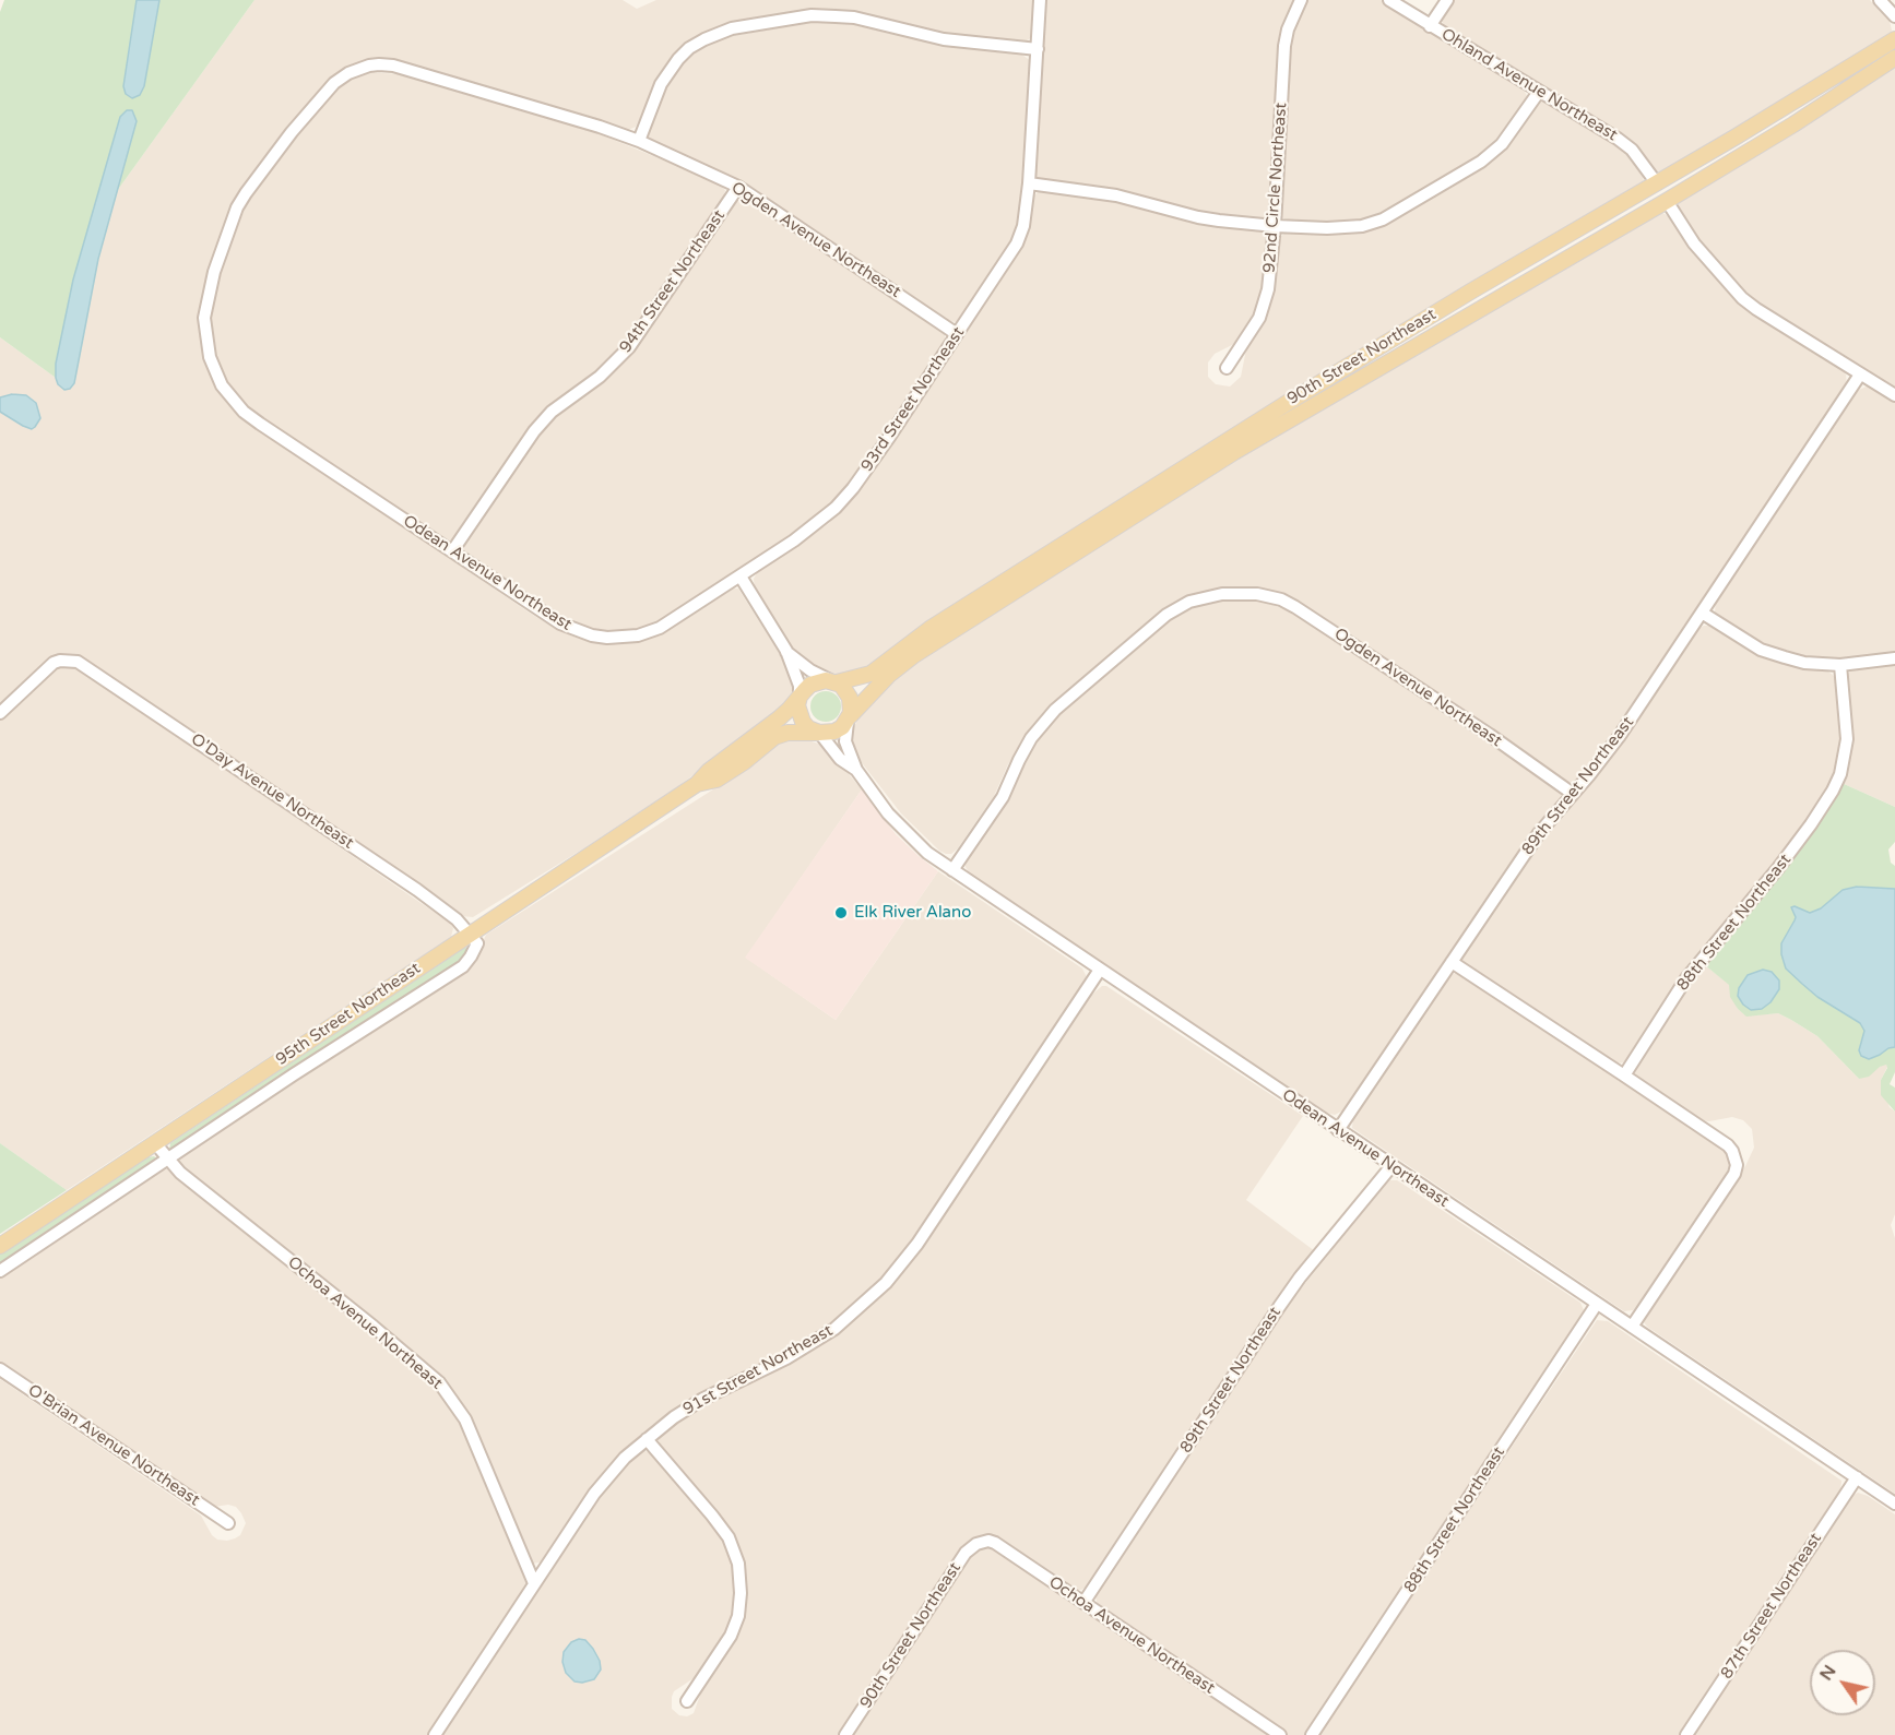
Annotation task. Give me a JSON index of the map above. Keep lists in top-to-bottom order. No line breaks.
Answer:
{"streets":{"main road":["90th Street Northeast","95th Street Northeast"],"street":["Ohland Avenue Northeast","92nd Circle Northeast","Ogden Avenue Northeast","94th Street Northeast","93rd Street Northeast","Odean Avenue Northeast","89th Street Northeast","O'Day Avenue Northeast","88th Street Northeast","Ochoa Avenue Northeast","91st Street Northeast","O'Brian Avenue Northeast","87th Street Northeast"]},"crossings":[["Ohland Avenue Northeast","90th Street Northeast"],["Ogden Avenue Northeast","94th Street Northeast"],["Ogden Avenue Northeast","93rd Street Northeast"],["Ogden Avenue Northeast","Odean Avenue Northeast"],["Ogden Avenue Northeast","89th Street Northeast"],["94th Street Northeast","Odean Avenue Northeast"],["90th Street Northeast","Odean Avenue Northeast"],["90th Street Northeast","Ochoa Avenue Northeast"],["93rd Street Northeast","Odean Avenue Northeast"],["Odean Avenue Northeast","89th Street Northeast"],["Odean Avenue Northeast","88th Street Northeast"],["Odean Avenue Northeast","91st Street Northeast"],["Odean Avenue Northeast","87th Street Northeast"],["89th Street Northeast","Ochoa Avenue Northeast"],["O'Day Avenue Northeast","95th Street Northeast"],["95th Street Northeast","Ochoa Avenue Northeast"],["Ochoa Avenue Northeast","91st Street Northeast"]],"places":["Elk River Alano"],"north":"top left"}
